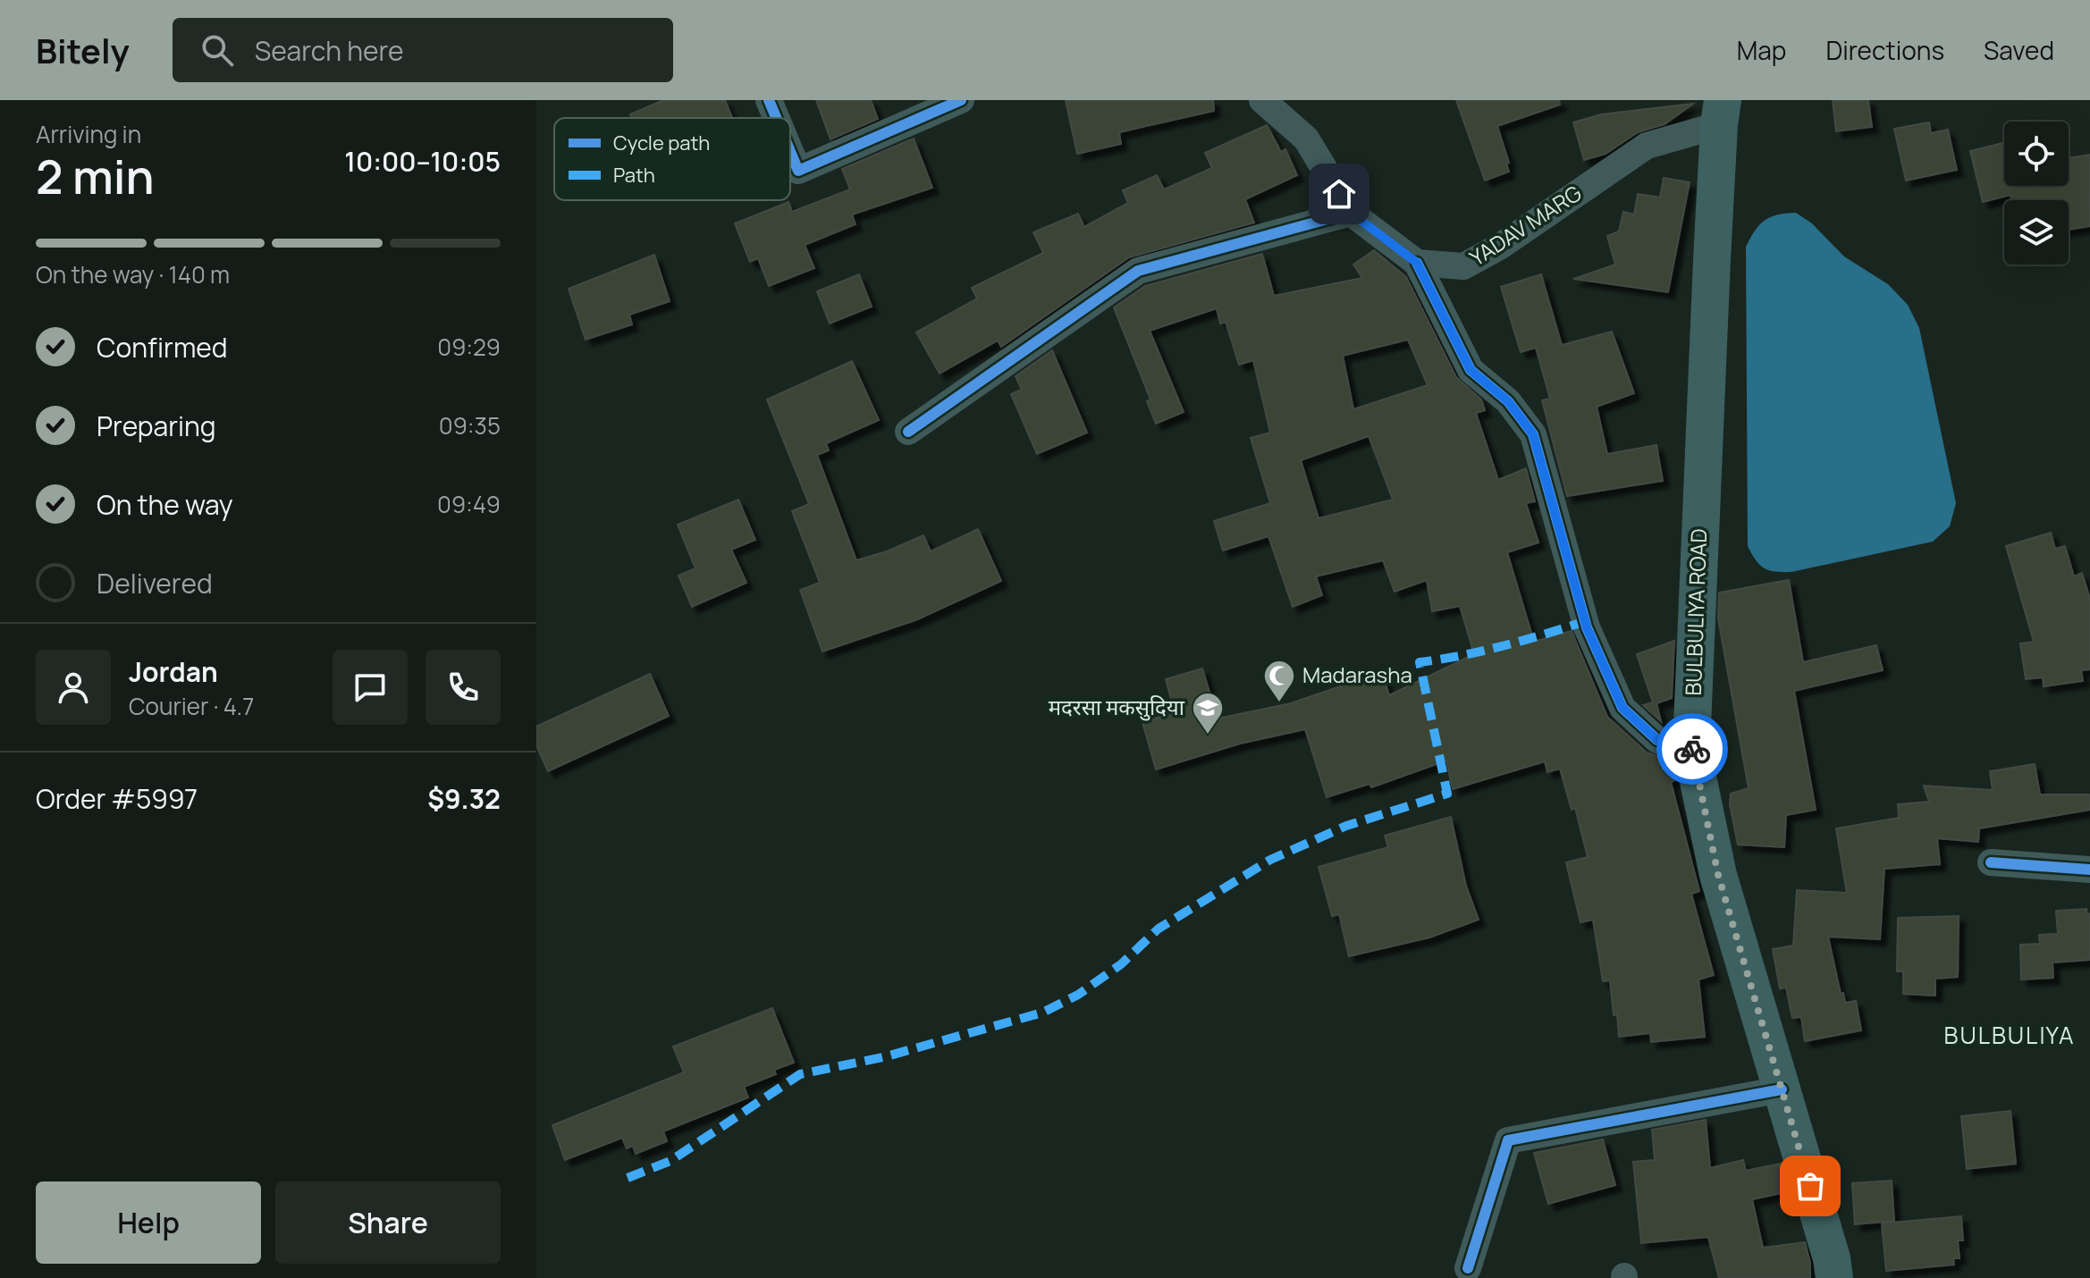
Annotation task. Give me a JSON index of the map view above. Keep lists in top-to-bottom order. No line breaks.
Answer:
{"streets":{"main road":["BULBULIYA ROAD"],"street":["YADAV MARG"]},"crossings":[["YADAV MARG","BULBULIYA ROAD"]],"districts":["BULBULIYA"],"places":{"mosque":["Madarasha"],"school or university":["मदरसा मकसुदिया"]},"legend":["Cycle path","Path"],"page":{"header":"Bitely","search":"Search here","nav":["Map","Directions","Saved"],"heading":["2 min","Arriving in","10:00–10:05"],"panel":["Jordan","Courier · 4.7","Order #5997","$9.32"],"bar":"On the way · 140 m","list":[["Confirmed","09:29"],["Preparing","09:35"],["On the way","09:49"],"Delivered"],"buttons":["Help","Share"]}}
